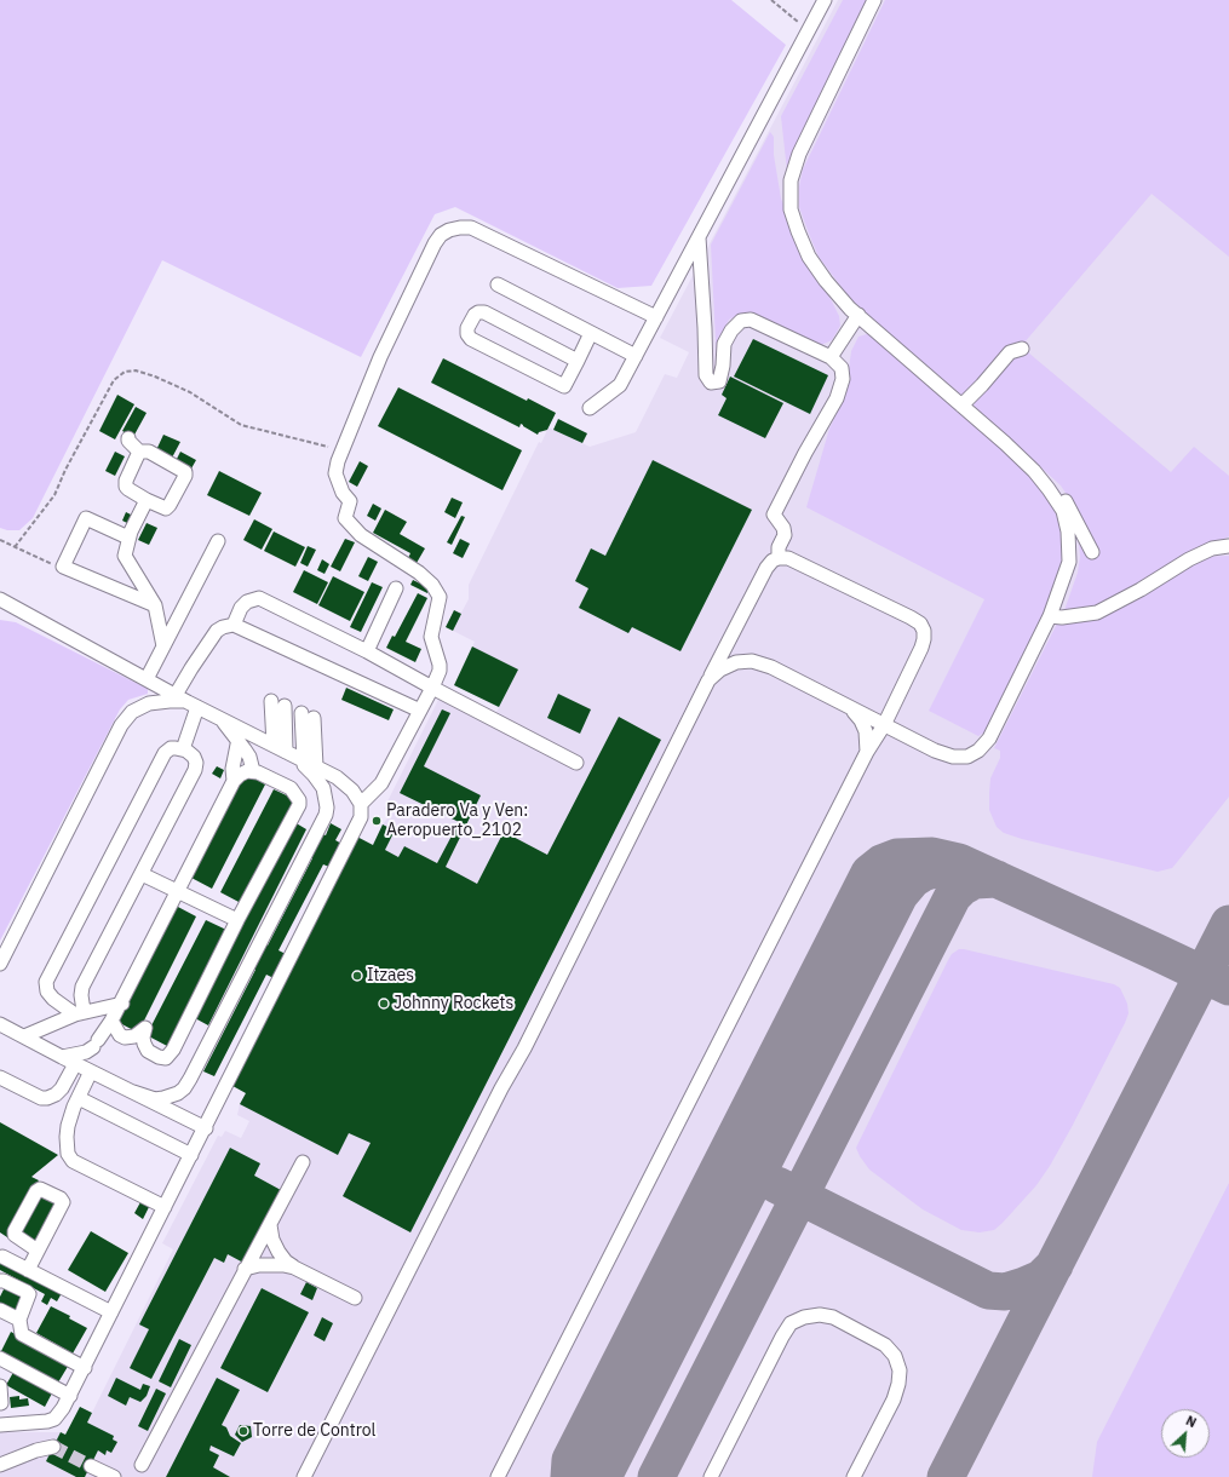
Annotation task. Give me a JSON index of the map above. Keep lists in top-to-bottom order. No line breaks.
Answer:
{"places":["Paradero Va y Ven: Aeropuerto_2102","Itzaes","Johnny Rockets","Torre de Control"],"north":"top right"}
